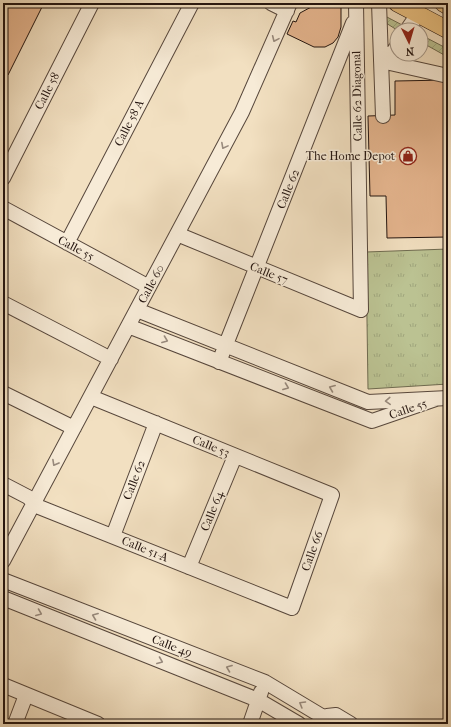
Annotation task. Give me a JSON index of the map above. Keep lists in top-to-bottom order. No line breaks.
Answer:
{"streets":{"street":["Calle 58","Calle 62 Diagonal","Calle 58 A","Calle 62","Calle 55","Calle 57","Calle 60","Calle 53","Calle 64","Calle 51-A","Calle 66","Calle 49"]},"crossings":[["Calle 62 Diagonal","Calle 62"],["Calle 62 Diagonal","Calle 57"],["Calle 58 A","Calle 55"],["Calle 62","Calle 55"],["Calle 62","Calle 57"],["Calle 62","Calle 53"],["Calle 62","Calle 51-A"],["Calle 55","Calle 60"],["Calle 57","Calle 60"],["Calle 60","Calle 53"],["Calle 60","Calle 51-A"],["Calle 53","Calle 64"],["Calle 53","Calle 66"],["Calle 64","Calle 51-A"],["Calle 51-A","Calle 66"]],"one_way":["Calle 60"],"places":{"shop":["The Home Depot"]},"north":"bottom"}
